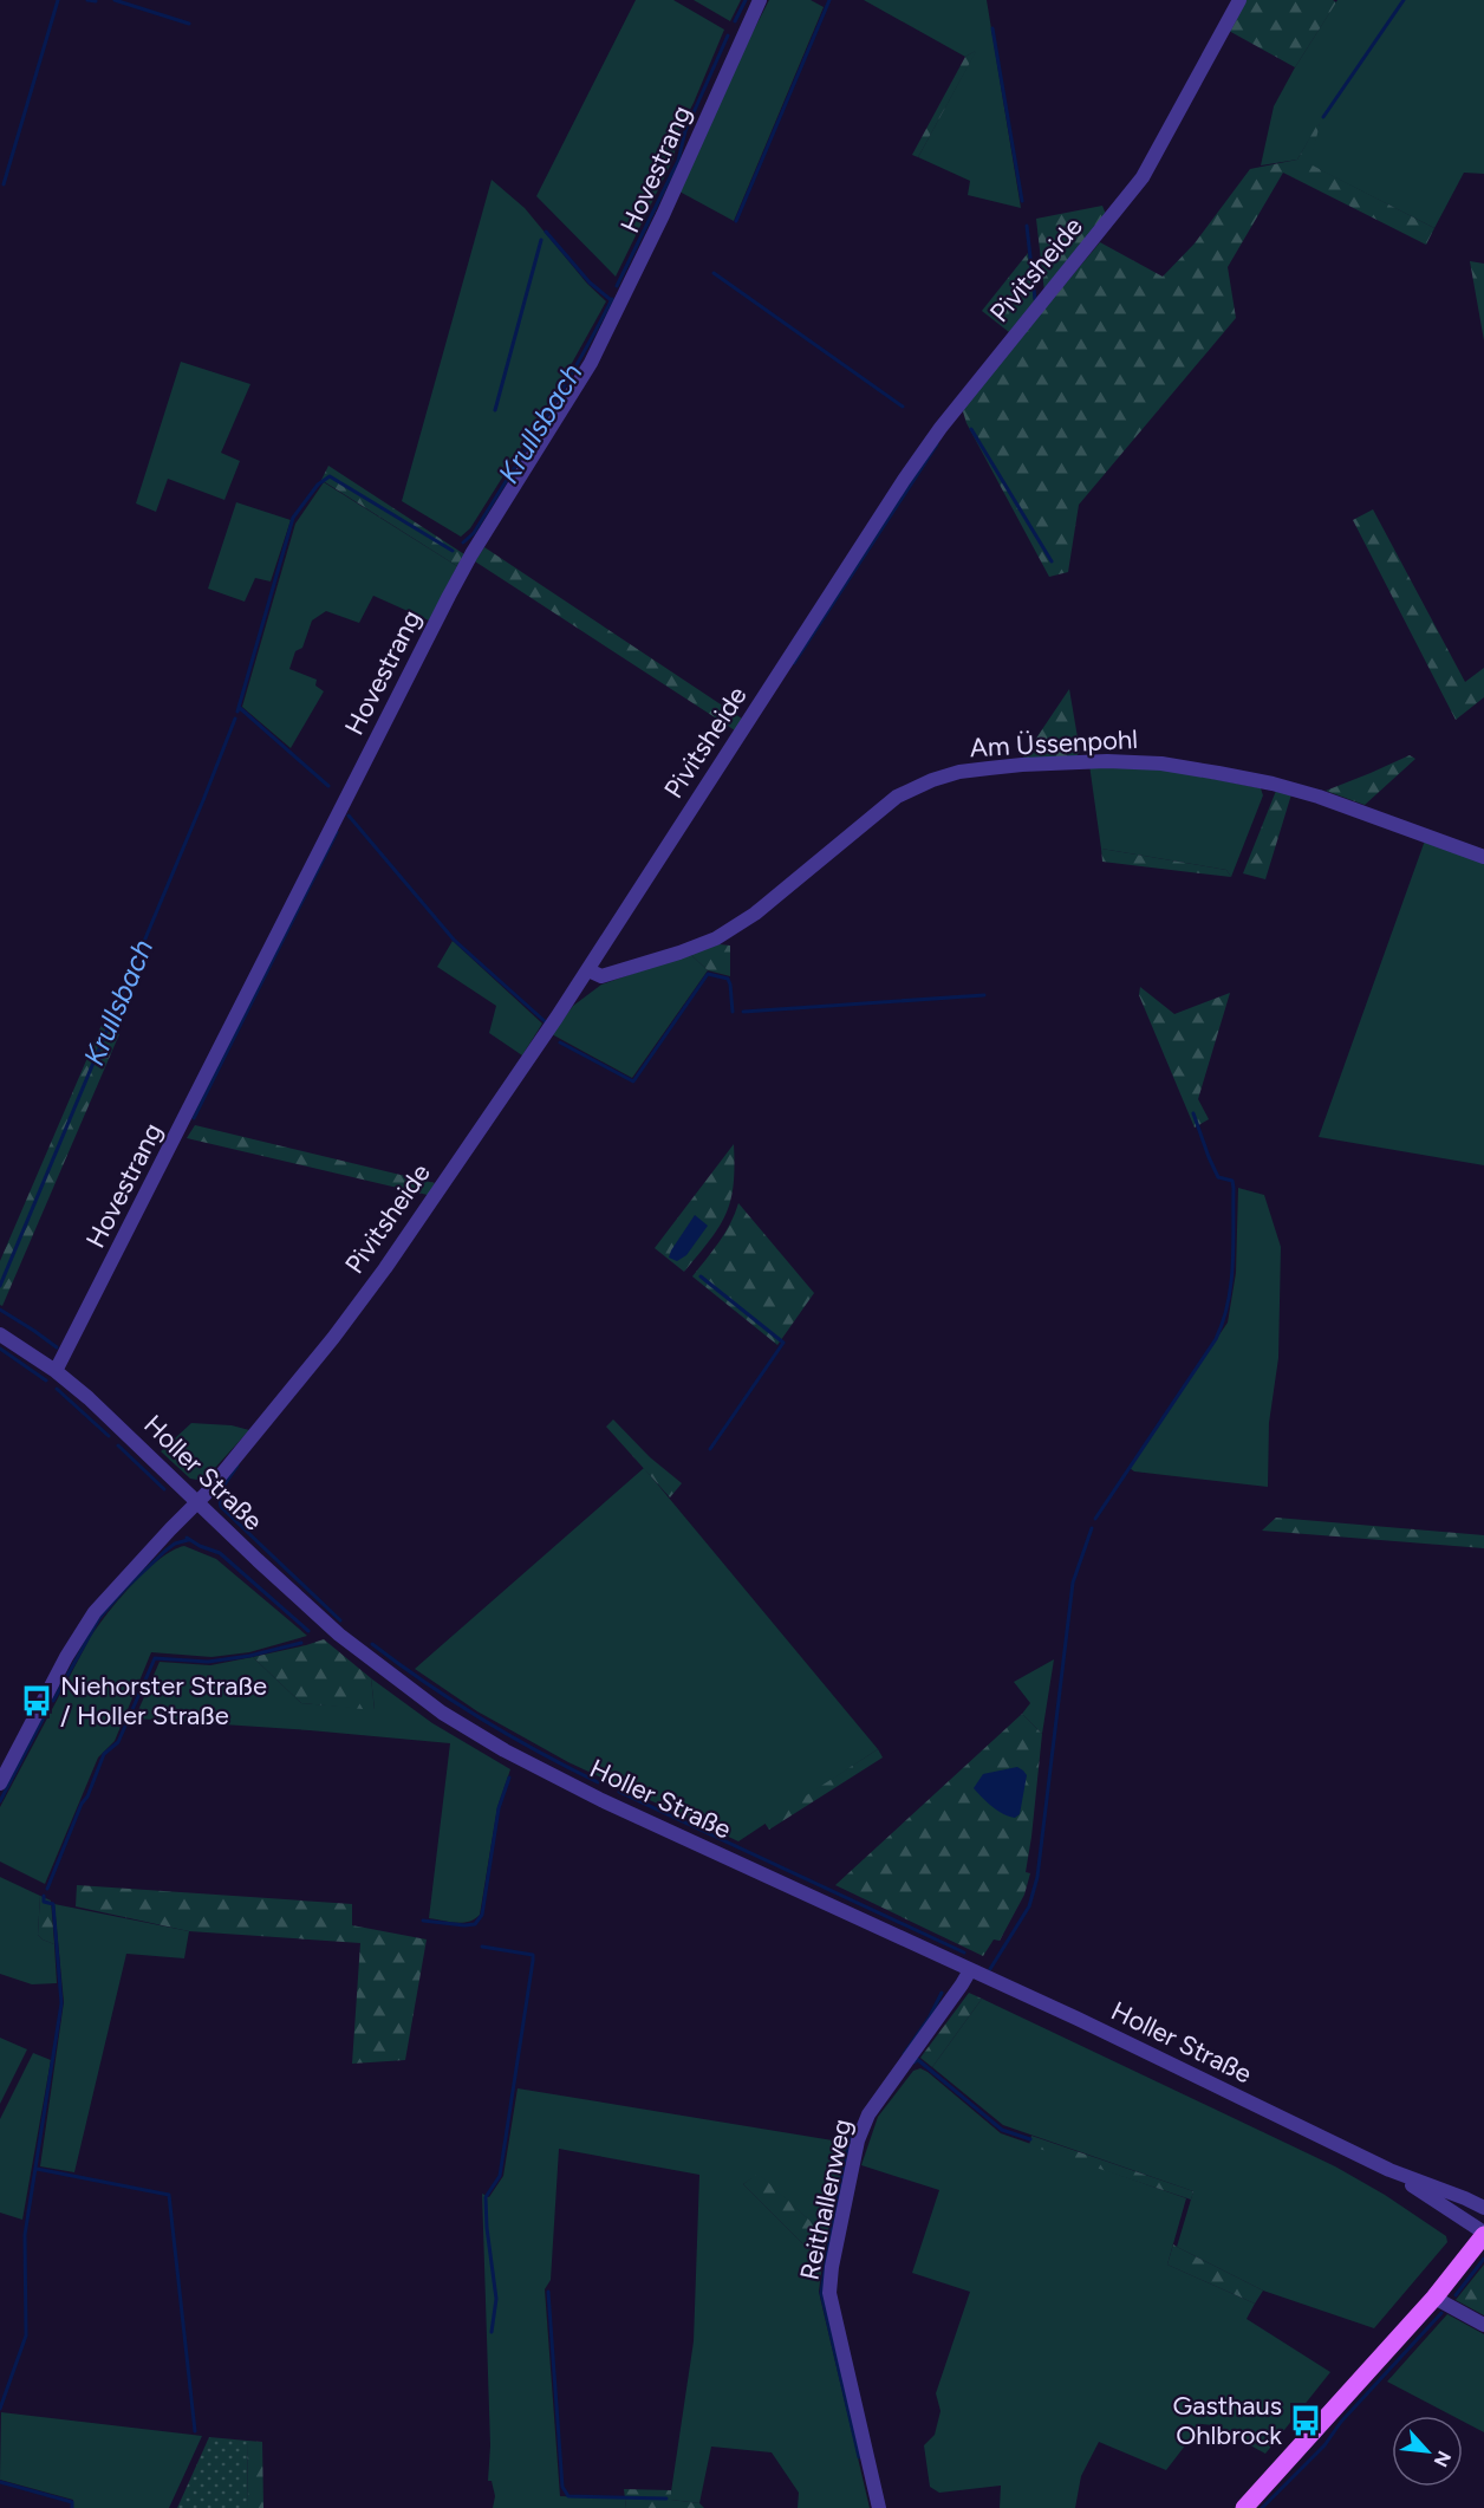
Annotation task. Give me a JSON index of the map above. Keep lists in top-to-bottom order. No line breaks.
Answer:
{"streets":{"street":["Hovestrang","Pivitsheide","Am Üssenpohl","Holler Straße","Reithallenweg"]},"crossings":[["Hovestrang","Holler Straße"],["Pivitsheide","Am Üssenpohl"],["Pivitsheide","Holler Straße"],["Holler Straße","Reithallenweg"]],"water":["Krullsbach"],"places":{"bus stop":["Niehorster Straße / Holler Straße","Gasthaus Ohlbrock"]},"north":"bottom right"}
